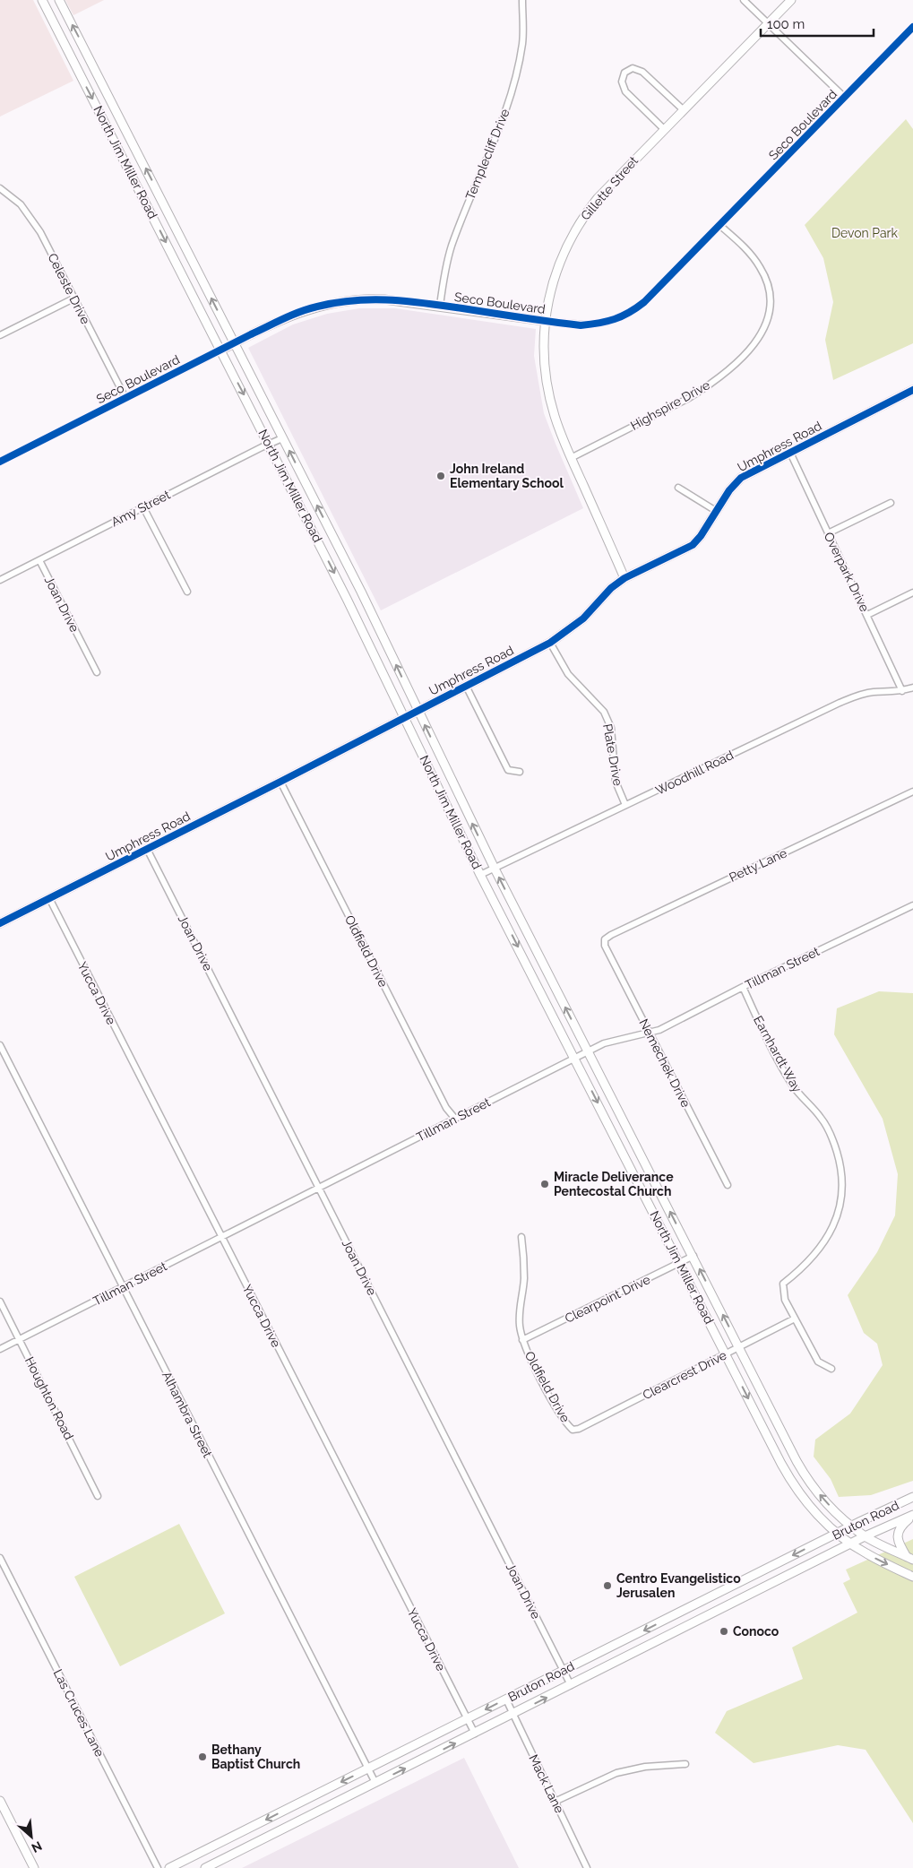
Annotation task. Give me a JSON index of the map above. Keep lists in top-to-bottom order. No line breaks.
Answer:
{"streets":{"main road":["Seco Boulevard","North Jim Miller Road","Gillette Street","Umphress Road","Bruton Road"],"street":["Templecliff Drive","Celeste Drive","Highspire Drive","Amy Street","Overpark Drive","Joan Drive","Plate Drive","Woodhill Road","Petty Lane","Oldfield Drive","Tillman Street","Yucca Drive","Earnhardt Way","Nemechek Drive","Clearpoint Drive","Clearcrest Drive","Houghton Road","Alhambra Street","Las Cruces Lane","Mack Lane"]},"crossings":[["Seco Boulevard","Templecliff Drive"],["Seco Boulevard","North Jim Miller Road"],["Seco Boulevard","Gillette Street"],["Seco Boulevard","Celeste Drive"],["Seco Boulevard","Highspire Drive"],["North Jim Miller Road","Umphress Road"],["North Jim Miller Road","Amy Street"],["North Jim Miller Road","Woodhill Road"],["North Jim Miller Road","Tillman Street"],["North Jim Miller Road","Clearpoint Drive"],["North Jim Miller Road","Clearcrest Drive"],["North Jim Miller Road","Bruton Road"],["Gillette Street","Highspire Drive"],["Gillette Street","Umphress Road"],["Umphress Road","Overpark Drive"],["Umphress Road","Joan Drive"],["Umphress Road","Plate Drive"],["Umphress Road","Oldfield Drive"],["Umphress Road","Yucca Drive"],["Amy Street","Joan Drive"],["Overpark Drive","Woodhill Road"],["Joan Drive","Tillman Street"],["Joan Drive","Bruton Road"],["Plate Drive","Woodhill Road"],["Petty Lane","Nemechek Drive"],["Oldfield Drive","Tillman Street"],["Oldfield Drive","Clearpoint Drive"],["Oldfield Drive","Clearcrest Drive"],["Tillman Street","Yucca Drive"],["Tillman Street","Earnhardt Way"],["Tillman Street","Nemechek Drive"],["Tillman Street","Houghton Road"],["Tillman Street","Alhambra Street"],["Yucca Drive","Bruton Road"],["Earnhardt Way","Clearcrest Drive"],["Alhambra Street","Bruton Road"],["Bruton Road","Mack Lane"]],"parks":["Devon Park"],"places":["John Ireland Elementary School","Miracle Deliverance Pentecostal Church","Centro Evangelistico Jerusalen","Conoco","Bethany Baptist Church"],"scale_bar":"100 m","north":"bottom right"}
